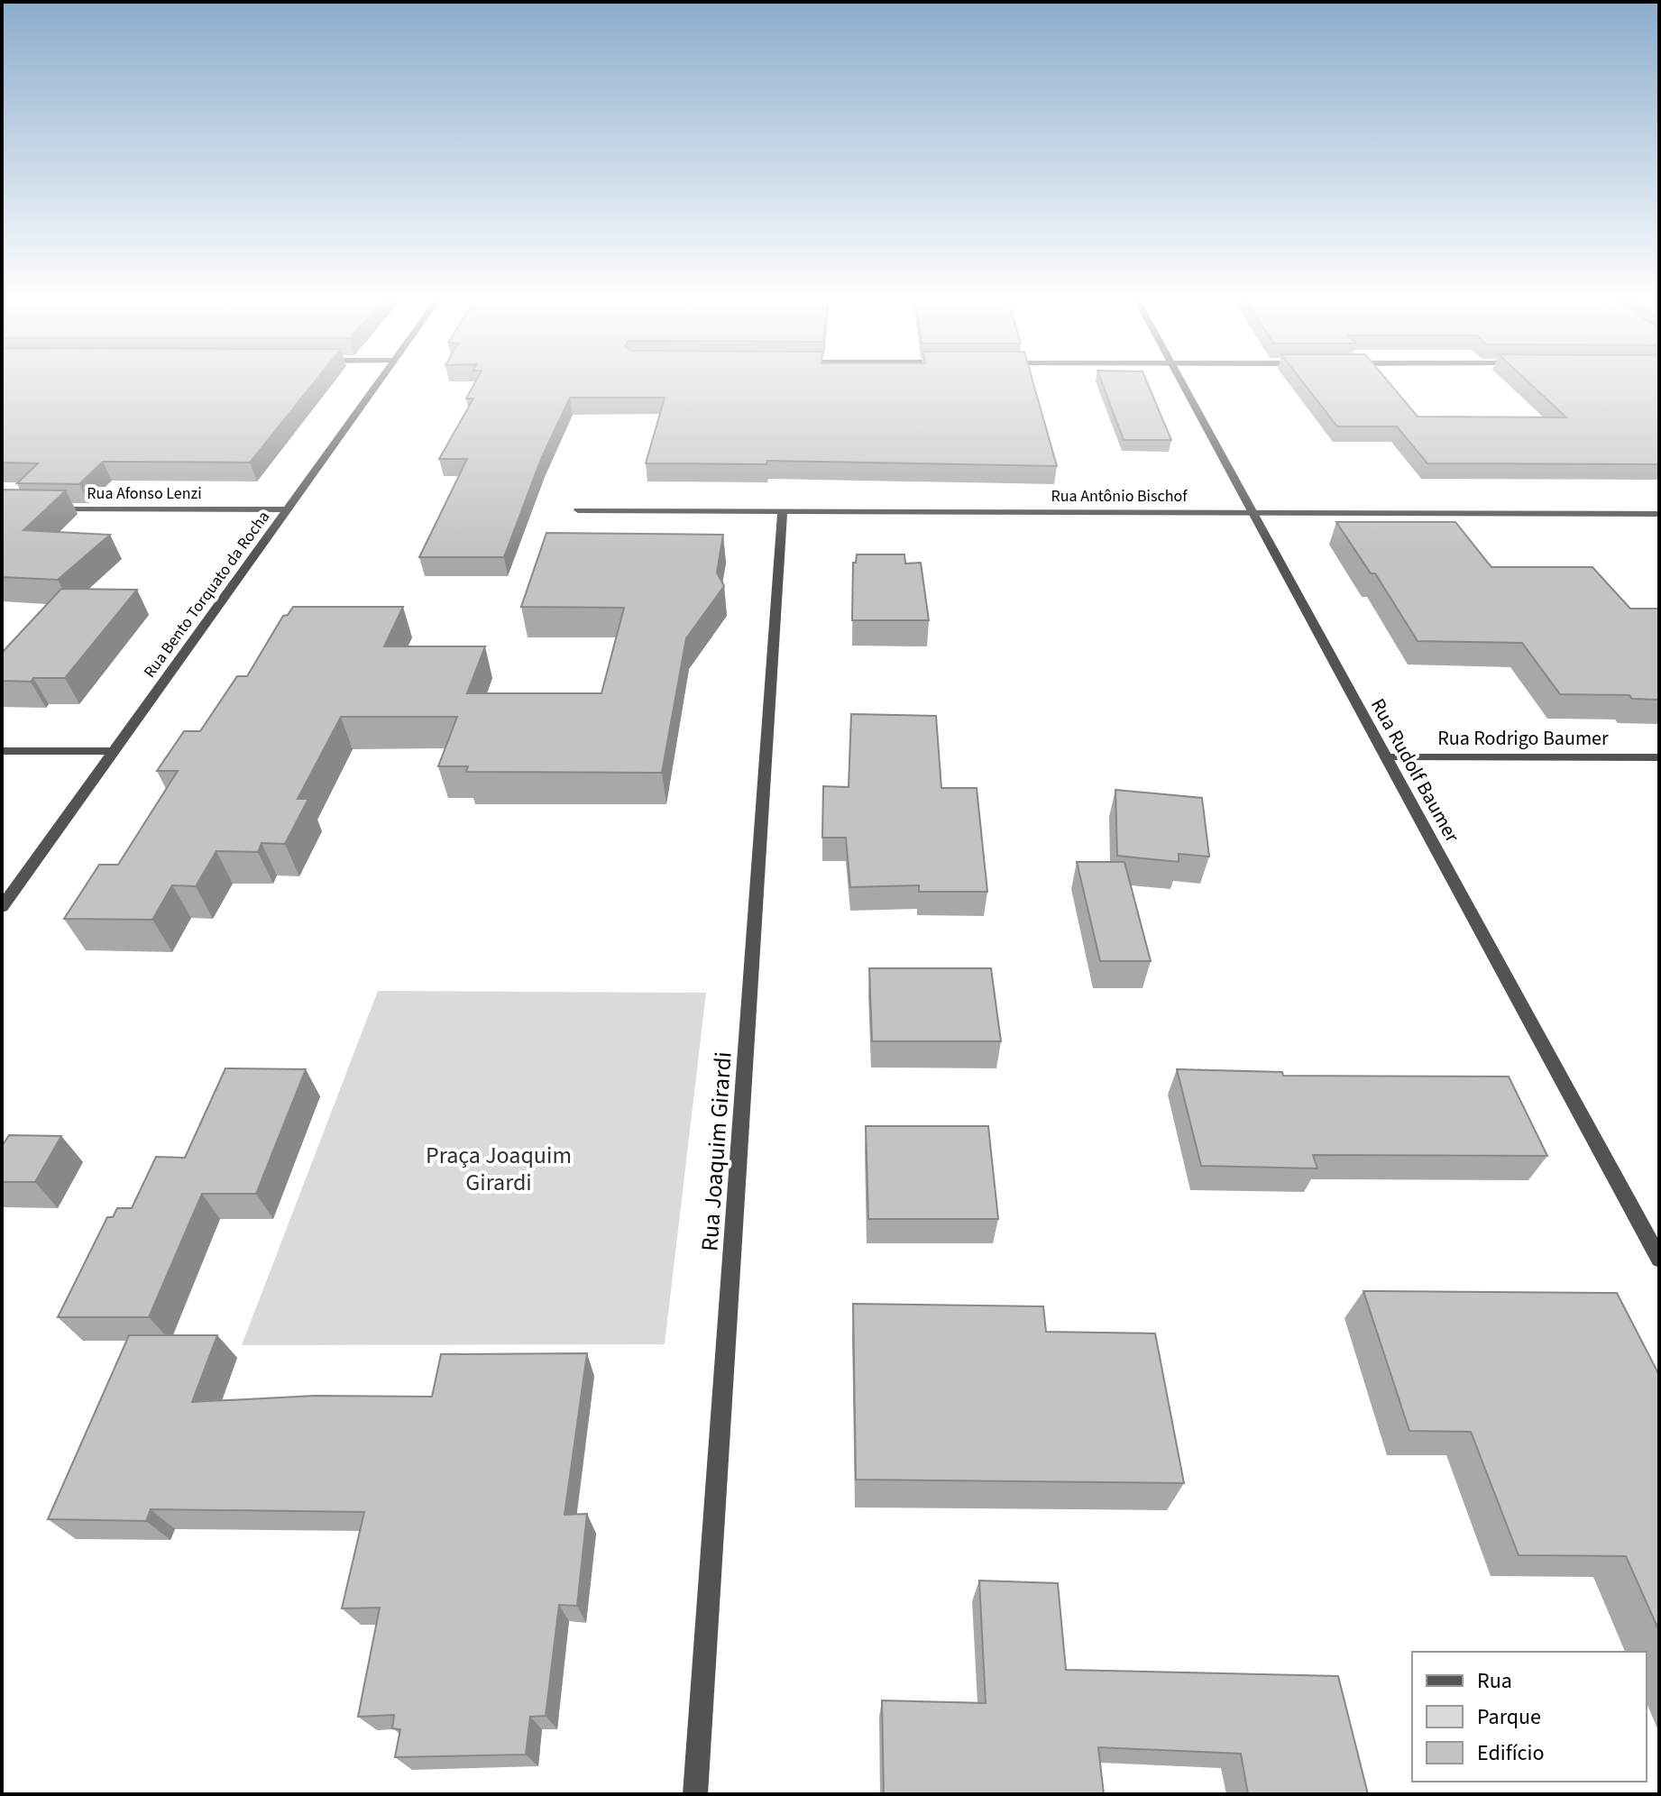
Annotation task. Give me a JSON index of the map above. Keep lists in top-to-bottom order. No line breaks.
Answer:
{"streets":{"street":["Rua Afonso Lenzi","Rua Antônio Bischof","Rua Bento Torquato da Rocha","Rua Rodrigo Baumer","Rua Rudolf Baumer","Rua Joaquim Girardi"]},"crossings":[["Rua Afonso Lenzi","Rua Bento Torquato da Rocha"],["Rua Antônio Bischof","Rua Rudolf Baumer"],["Rua Antônio Bischof","Rua Joaquim Girardi"],["Rua Rodrigo Baumer","Rua Rudolf Baumer"]],"parks":["Praça Joaquim Girardi"],"legend":["Rua","Parque","Edifício"]}
